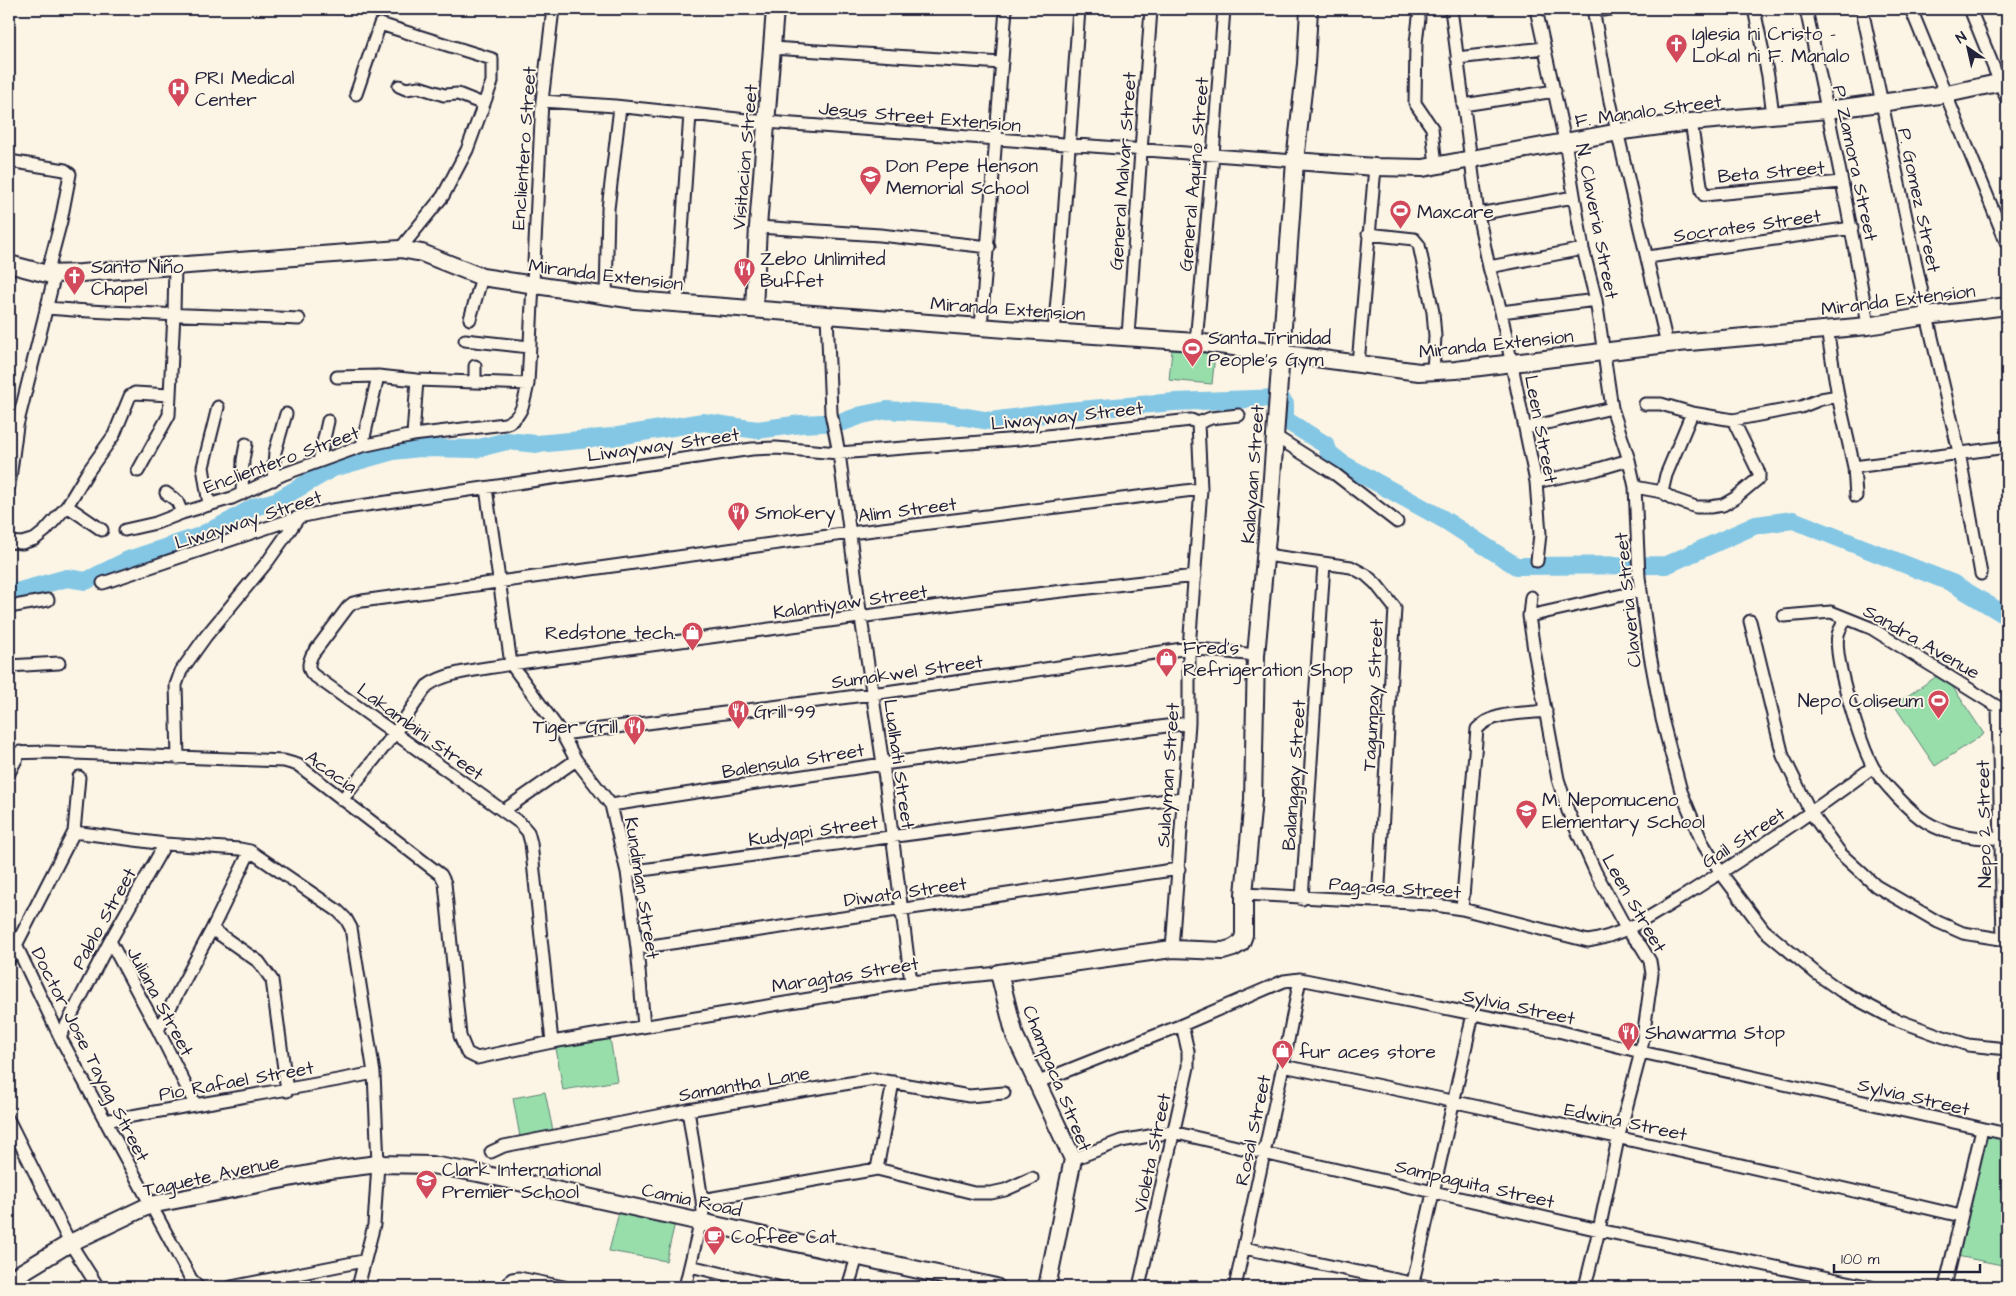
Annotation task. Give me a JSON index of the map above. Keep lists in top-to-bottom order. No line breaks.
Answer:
{"streets":{"street":["F. Manalo Street","Jesus Street Extension","Enclientero Street","Visitacion Street","P. Zamora Street","General Malvar Street","Beta Street","General Aquino Street","P. Gomez Street","N. Claveria Street","Socrates Street","Miranda Extension","Liwayway Street","Leen Street","Kalayaan Street","Alim Street","Claveria Street","Kalantiyaw Street","Sandra Avenue","Sumakwel Street","Tagumpay Street","Lakambini Street","Balensula Street","Lualhati Street","Acacia","Sulayman Street","Balanggay Street","Nepo 2 Street","Kudyapi Street","Gail Street","Pag-asa Street","Kundiman Street","Diwata Street","Pablo Street","Maragtas Street","Juliana Street","Sylvia Street","Doctor Jose Tayag Street","Champaca Street","Pio Rafael Street","Samantha Lane","Edwina Street","Rosal Street","Violeta Street","Taguete Avenue","Sampaguita Street","Camia Road"]},"crossings":[["F. Manalo Street","Jesus Street Extension"],["F. Manalo Street","P. Zamora Street"],["F. Manalo Street","Beta Street"],["F. Manalo Street","P. Gomez Street"],["F. Manalo Street","N. Claveria Street"],["F. Manalo Street","Leen Street"],["F. Manalo Street","Kalayaan Street"],["Jesus Street Extension","Enclientero Street"],["Jesus Street Extension","Visitacion Street"],["Jesus Street Extension","General Malvar Street"],["Jesus Street Extension","General Aquino Street"],["Jesus Street Extension","Kalayaan Street"],["Enclientero Street","Miranda Extension"],["Visitacion Street","Miranda Extension"],["P. Zamora Street","Beta Street"],["P. Zamora Street","Socrates Street"],["P. Zamora Street","Miranda Extension"],["General Malvar Street","Miranda Extension"],["General Aquino Street","Miranda Extension"],["P. Gomez Street","Miranda Extension"],["N. Claveria Street","Miranda Extension"],["N. Claveria Street","Claveria Street"],["Miranda Extension","Leen Street"],["Miranda Extension","Kalayaan Street"],["Miranda Extension","Claveria Street"],["Miranda Extension","Lualhati Street"],["Liwayway Street","Lualhati Street"],["Liwayway Street","Sulayman Street"],["Liwayway Street","Kundiman Street"],["Leen Street","Gail Street"],["Leen Street","Pag-asa Street"],["Leen Street","Sylvia Street"],["Leen Street","Edwina Street"],["Leen Street","Sampaguita Street"],["Kalayaan Street","Sumakwel Street"],["Kalayaan Street","Tagumpay Street"],["Kalayaan Street","Pag-asa Street"],["Kalayaan Street","Maragtas Street"],["Alim Street","Lakambini Street"],["Alim Street","Lualhati Street"],["Alim Street","Sulayman Street"],["Alim Street","Kundiman Street"],["Claveria Street","Gail Street"],["Kalantiyaw Street","Lakambini Street"],["Kalantiyaw Street","Lualhati Street"],["Kalantiyaw Street","Acacia"],["Kalantiyaw Street","Sulayman Street"],["Kalantiyaw Street","Kundiman Street"],["Sandra Avenue","Nepo 2 Street"],["Sumakwel Street","Lualhati Street"],["Sumakwel Street","Sulayman Street"],["Sumakwel Street","Kundiman Street"],["Tagumpay Street","Balanggay Street"],["Tagumpay Street","Pag-asa Street"],["Lakambini Street","Kundiman Street"],["Lakambini Street","Maragtas Street"],["Balensula Street","Lualhati Street"],["Balensula Street","Sulayman Street"],["Balensula Street","Kundiman Street"],["Lualhati Street","Kudyapi Street"],["Lualhati Street","Diwata Street"],["Lualhati Street","Maragtas Street"],["Acacia","Maragtas Street"],["Sulayman Street","Kudyapi Street"],["Sulayman Street","Diwata Street"],["Sulayman Street","Maragtas Street"],["Balanggay Street","Pag-asa Street"],["Kudyapi Street","Kundiman Street"],["Gail Street","Pag-asa Street"],["Kundiman Street","Diwata Street"],["Kundiman Street","Maragtas Street"],["Pablo Street","Juliana Street"],["Pablo Street","Doctor Jose Tayag Street"],["Maragtas Street","Champaca Street"],["Juliana Street","Pio Rafael Street"],["Sylvia Street","Champaca Street"],["Sylvia Street","Rosal Street"],["Sylvia Street","Violeta Street"],["Doctor Jose Tayag Street","Pio Rafael Street"],["Doctor Jose Tayag Street","Taguete Avenue"],["Champaca Street","Sampaguita Street"],["Edwina Street","Rosal Street"],["Rosal Street","Sampaguita Street"],["Violeta Street","Sampaguita Street"],["Taguete Avenue","Camia Road"]],"places":{"church":["Iglesia ni Cristo - Lokal ni F. Manalo","Santo Niño Chapel"],"hospital":["PRI Medical Center"],"school or university":["Don Pepe Henson Memorial School","M. Nepomuceno Elementary School","Clark International Premier School"],"sports":["Maxcare","Santa Trinidad People's Gym","Nepo Coliseum"],"restaurant":["Zebo Unlimited Buffet","Smokery","Grill 99","Tiger Grill","Shawarma Stop"],"shop":["Redstone tech.","Fred's Refrigeration Shop","fur aces store"],"cafe":["Coffee Cat"]},"scale_bar":"100 m","north":"top left"}
